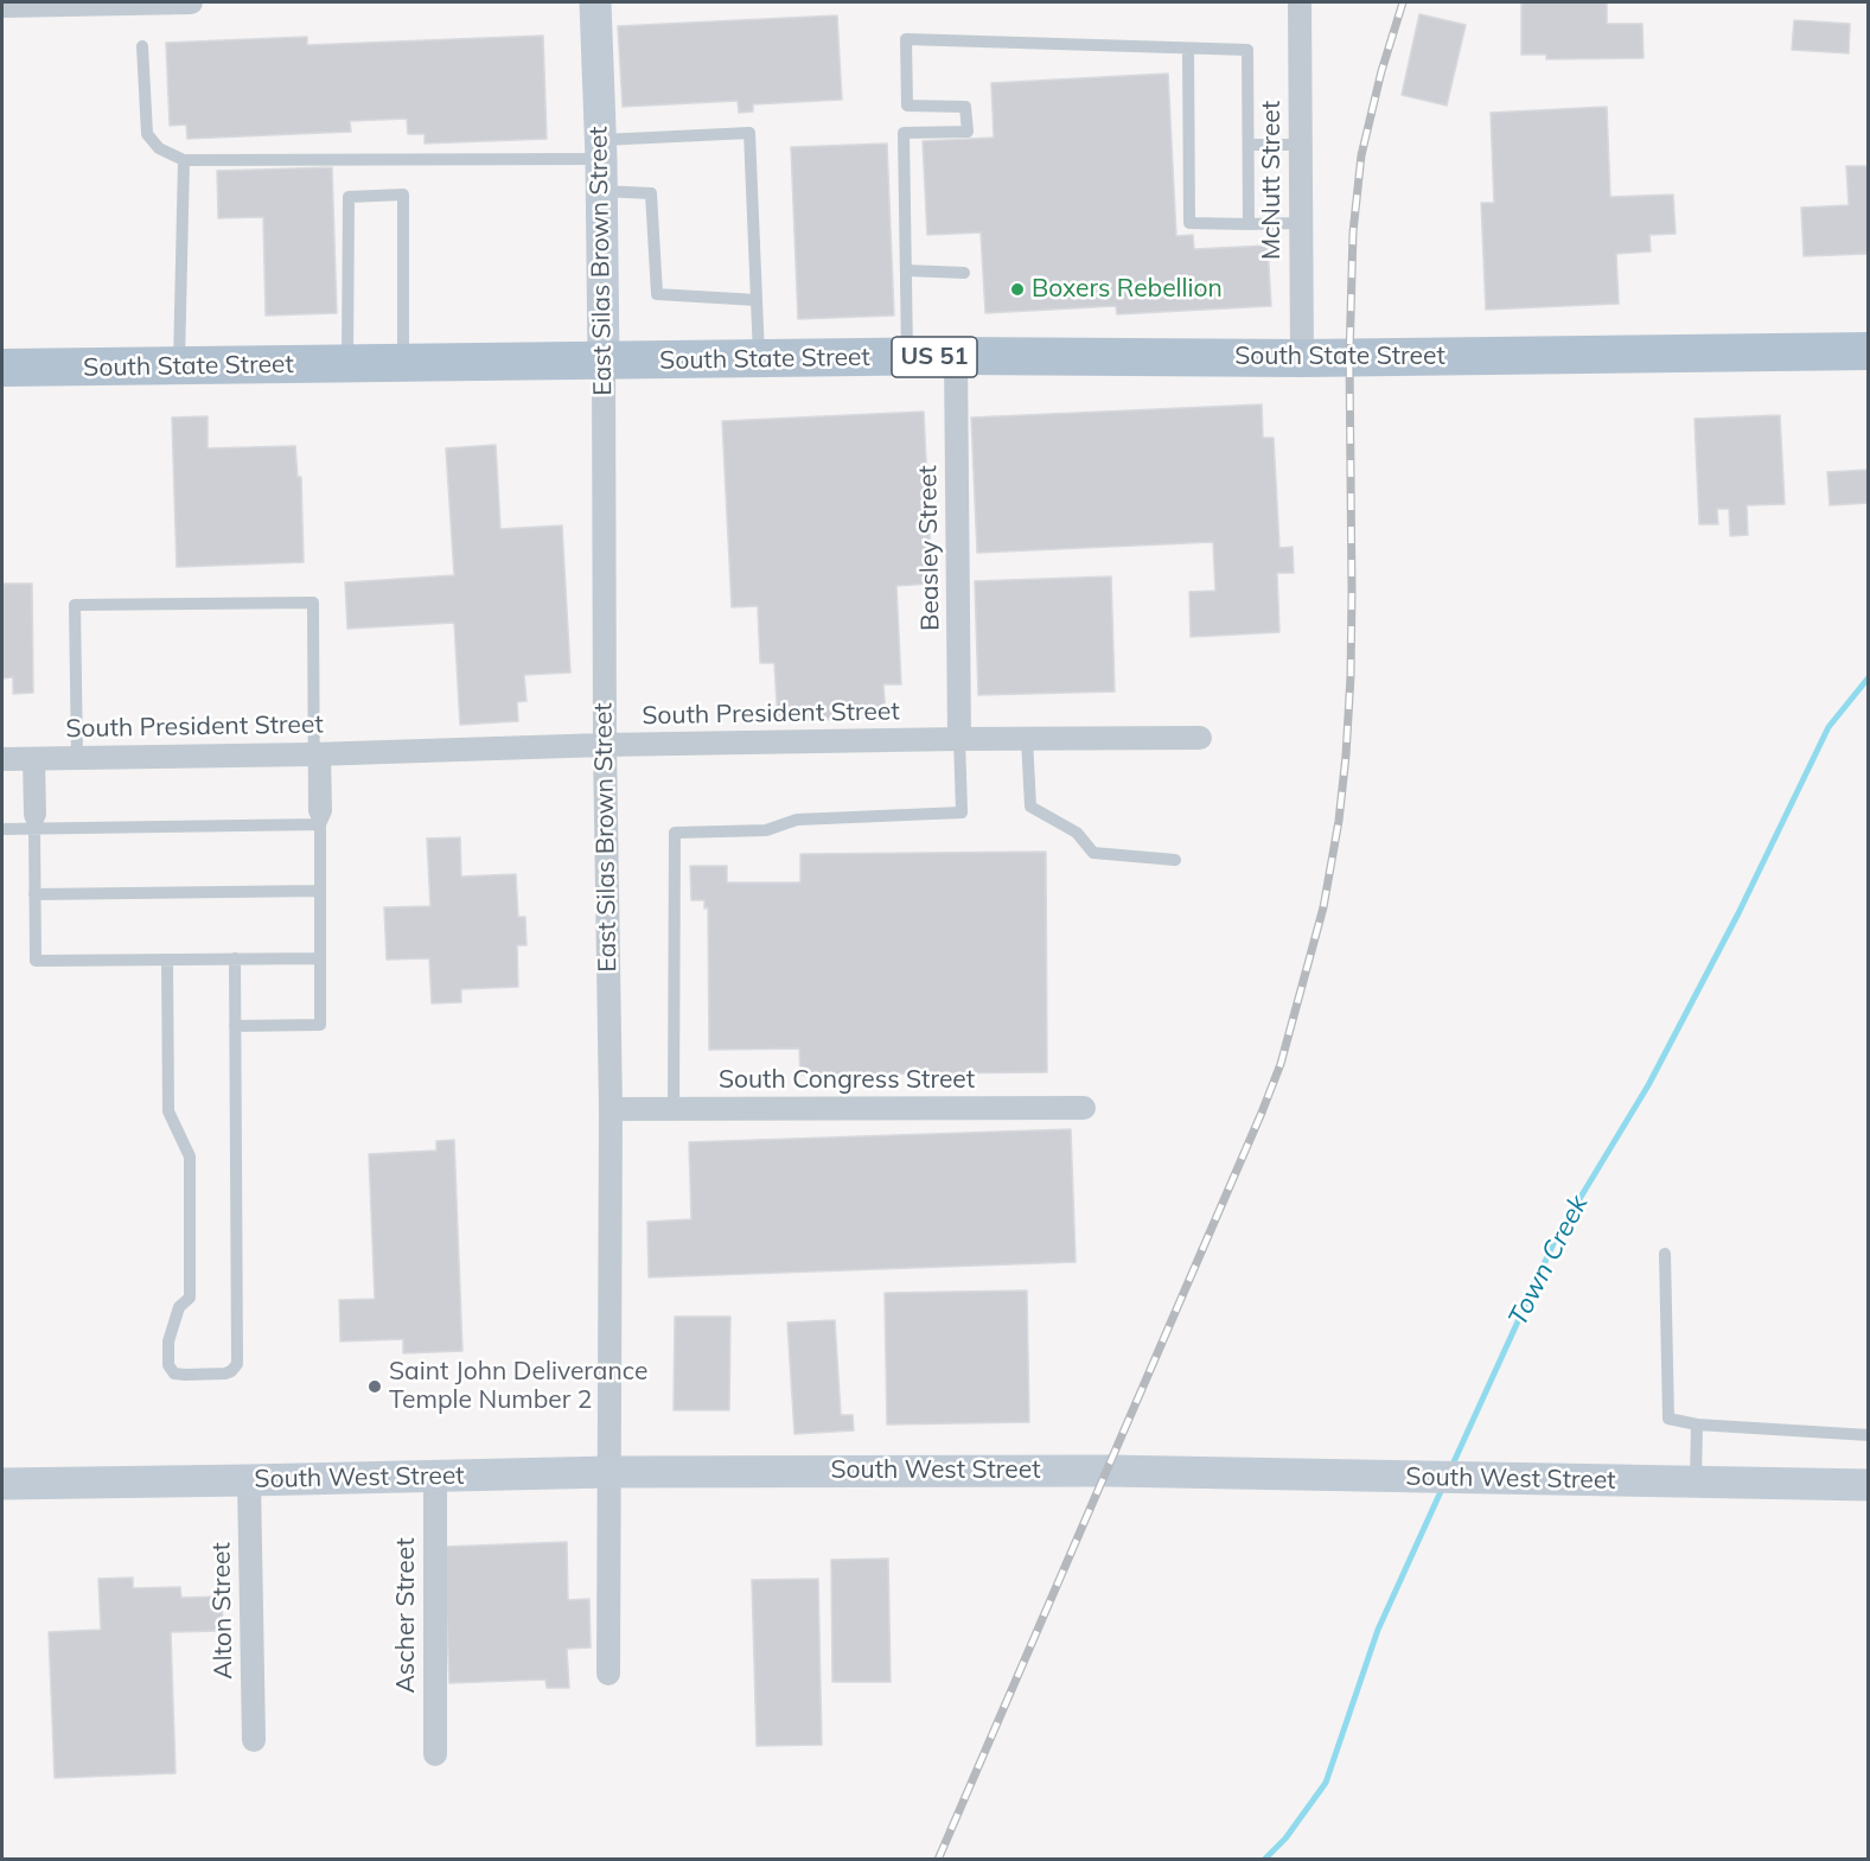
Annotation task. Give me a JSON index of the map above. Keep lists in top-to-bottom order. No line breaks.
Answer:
{"streets":{"main road":["US 51","South State Street"],"street":["McNutt Street","East Silas Brown Street","Beasley Street","South President Street","South Congress Street","South West Street","Alton Street","Ascher Street"]},"crossings":[["McNutt Street","South State Street"],["East Silas Brown Street","South State Street"],["East Silas Brown Street","South President Street"],["East Silas Brown Street","South Congress Street"],["East Silas Brown Street","South West Street"],["South State Street","Beasley Street"],["Beasley Street","South President Street"],["South West Street","Alton Street"],["South West Street","Ascher Street"]],"water":["Town Creek"],"places":["Boxers Rebellion","Saint John Deliverance Temple Number 2"]}
